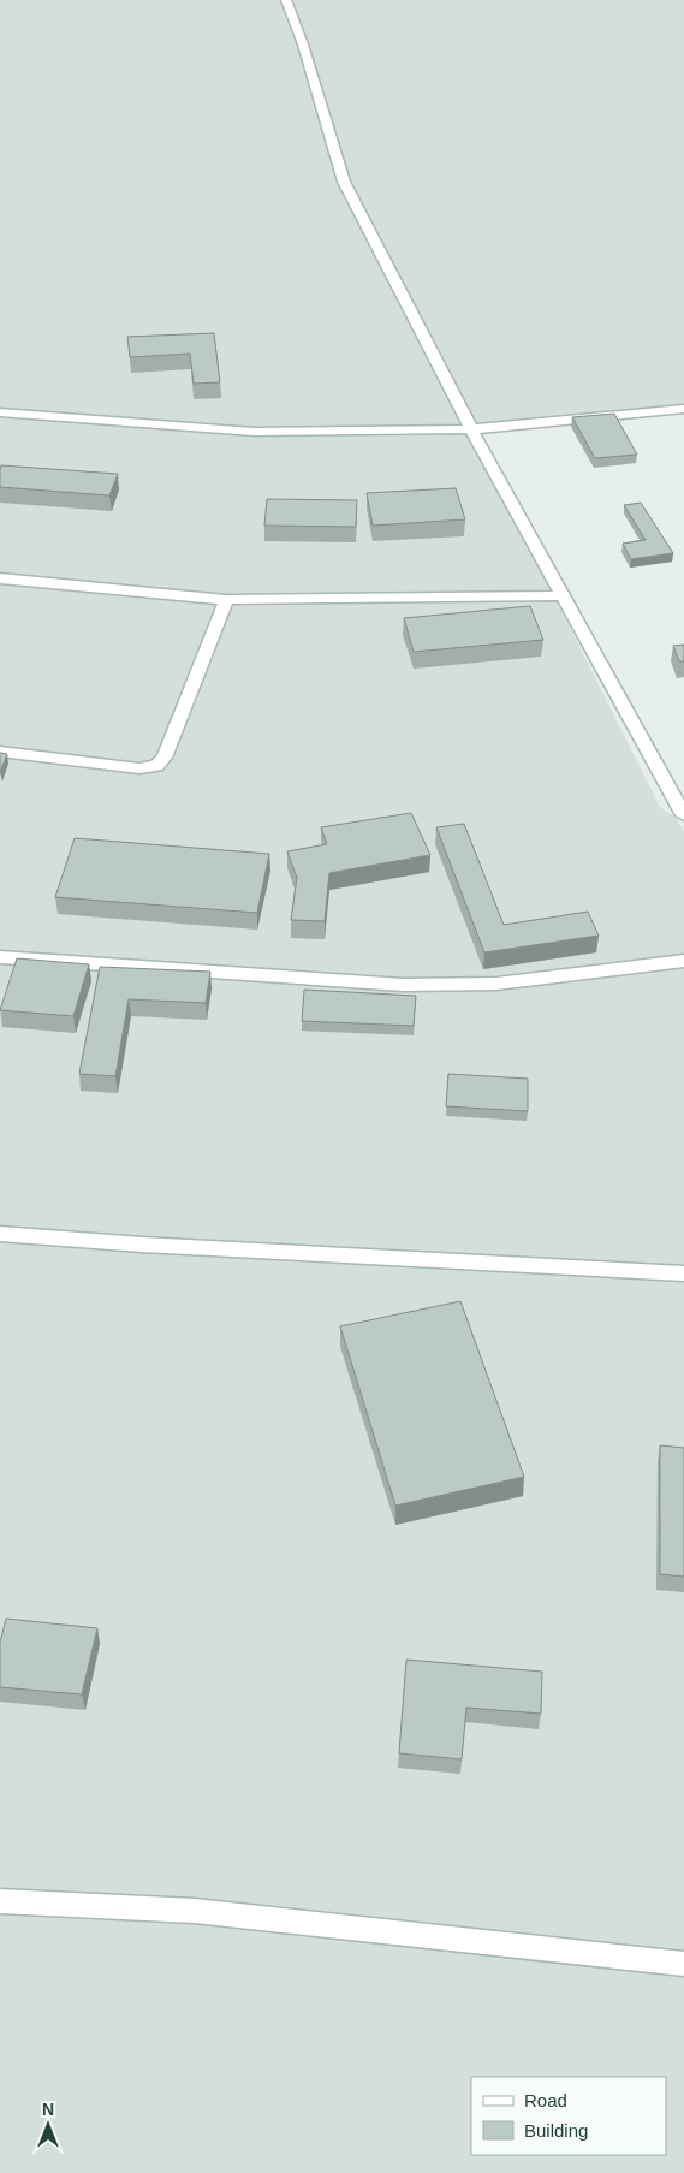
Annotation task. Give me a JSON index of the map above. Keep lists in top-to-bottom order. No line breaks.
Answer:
{"legend":["Road","Building"],"north":"top"}
